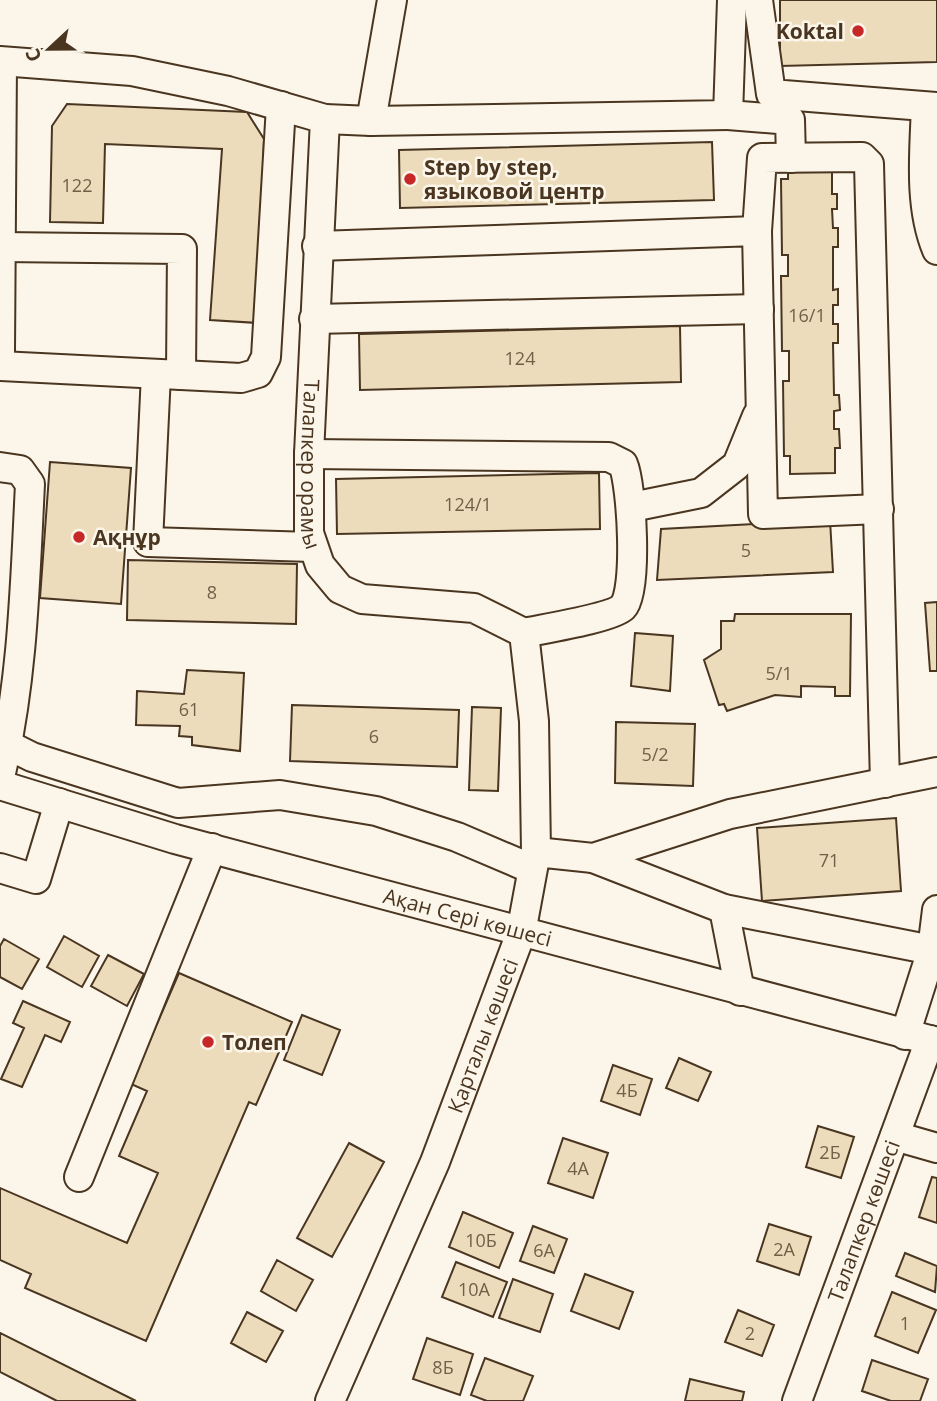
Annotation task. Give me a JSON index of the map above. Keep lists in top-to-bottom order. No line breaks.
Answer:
{"streets":{"street":["Талапкер орамы","Ақан Сері көшесі","Қарталы көшесі","Талапкер көшесі"]},"crossings":[["Ақан Сері көшесі","Қарталы көшесі"],["Ақан Сері көшесі","Талапкер көшесі"]],"places":["Koktal","Step by step, языковой центр","Ақнұр","Толеп"],"house_numbers":["122","16/1","124","124/1","5","8","5/1","61","6","5/2","71","4Б","2Б","4А","10Б","2А","6А","10А","1","2","8Б"],"north":"left"}
